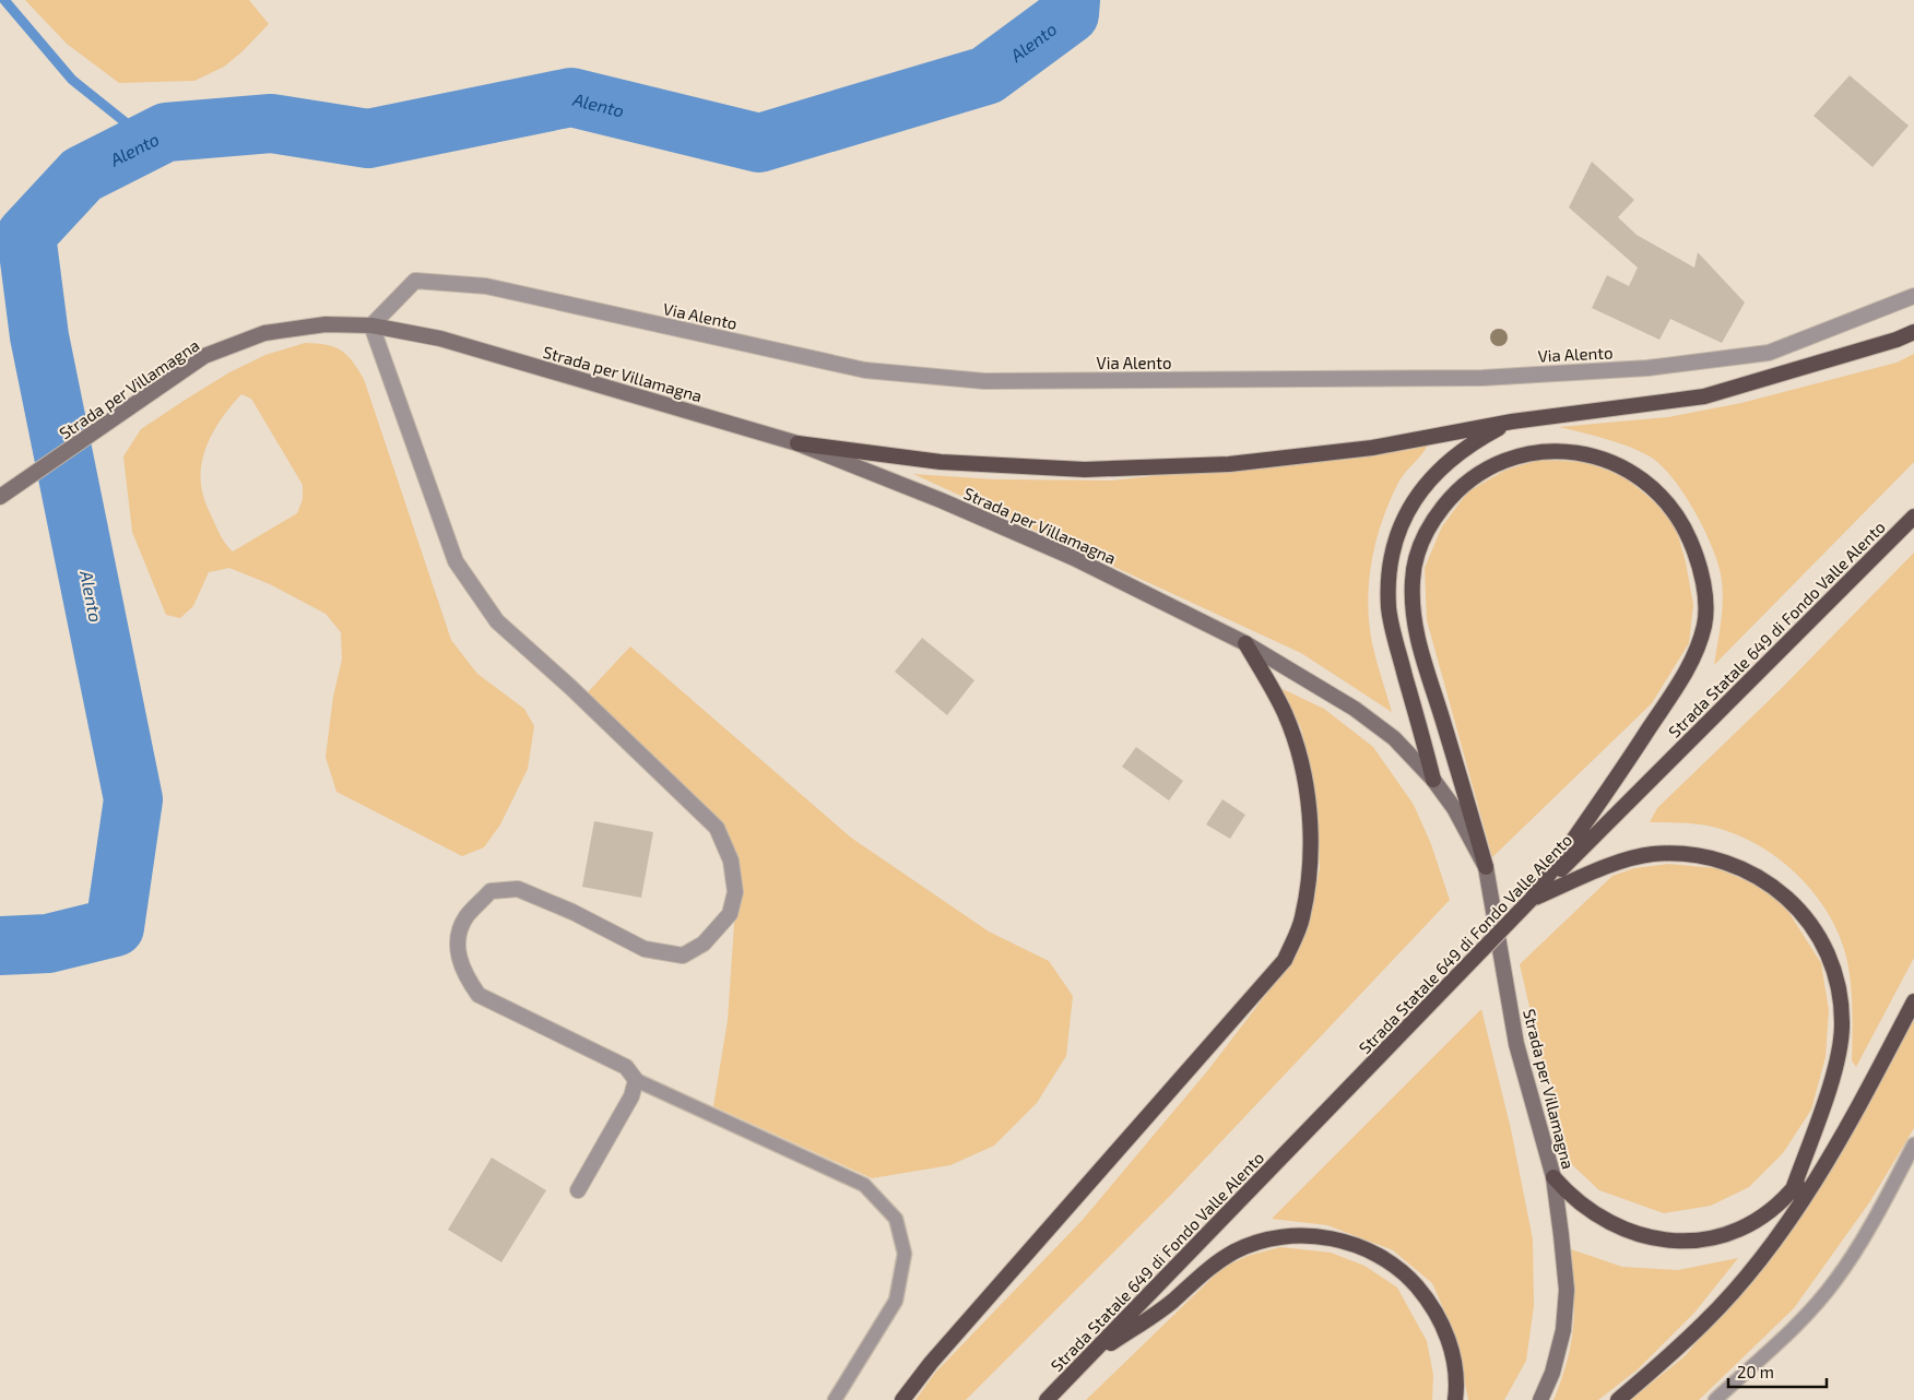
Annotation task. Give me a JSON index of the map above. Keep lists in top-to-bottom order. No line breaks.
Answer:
{"streets":{"highway":["Strada Statale 649 di Fondo Valle Alento"],"main road":["Strada per Villamagna"],"street":["Via Alento"]},"crossings":[["Via Alento","Strada per Villamagna"]],"water":["Alento"],"scale_bar":"20 m"}
